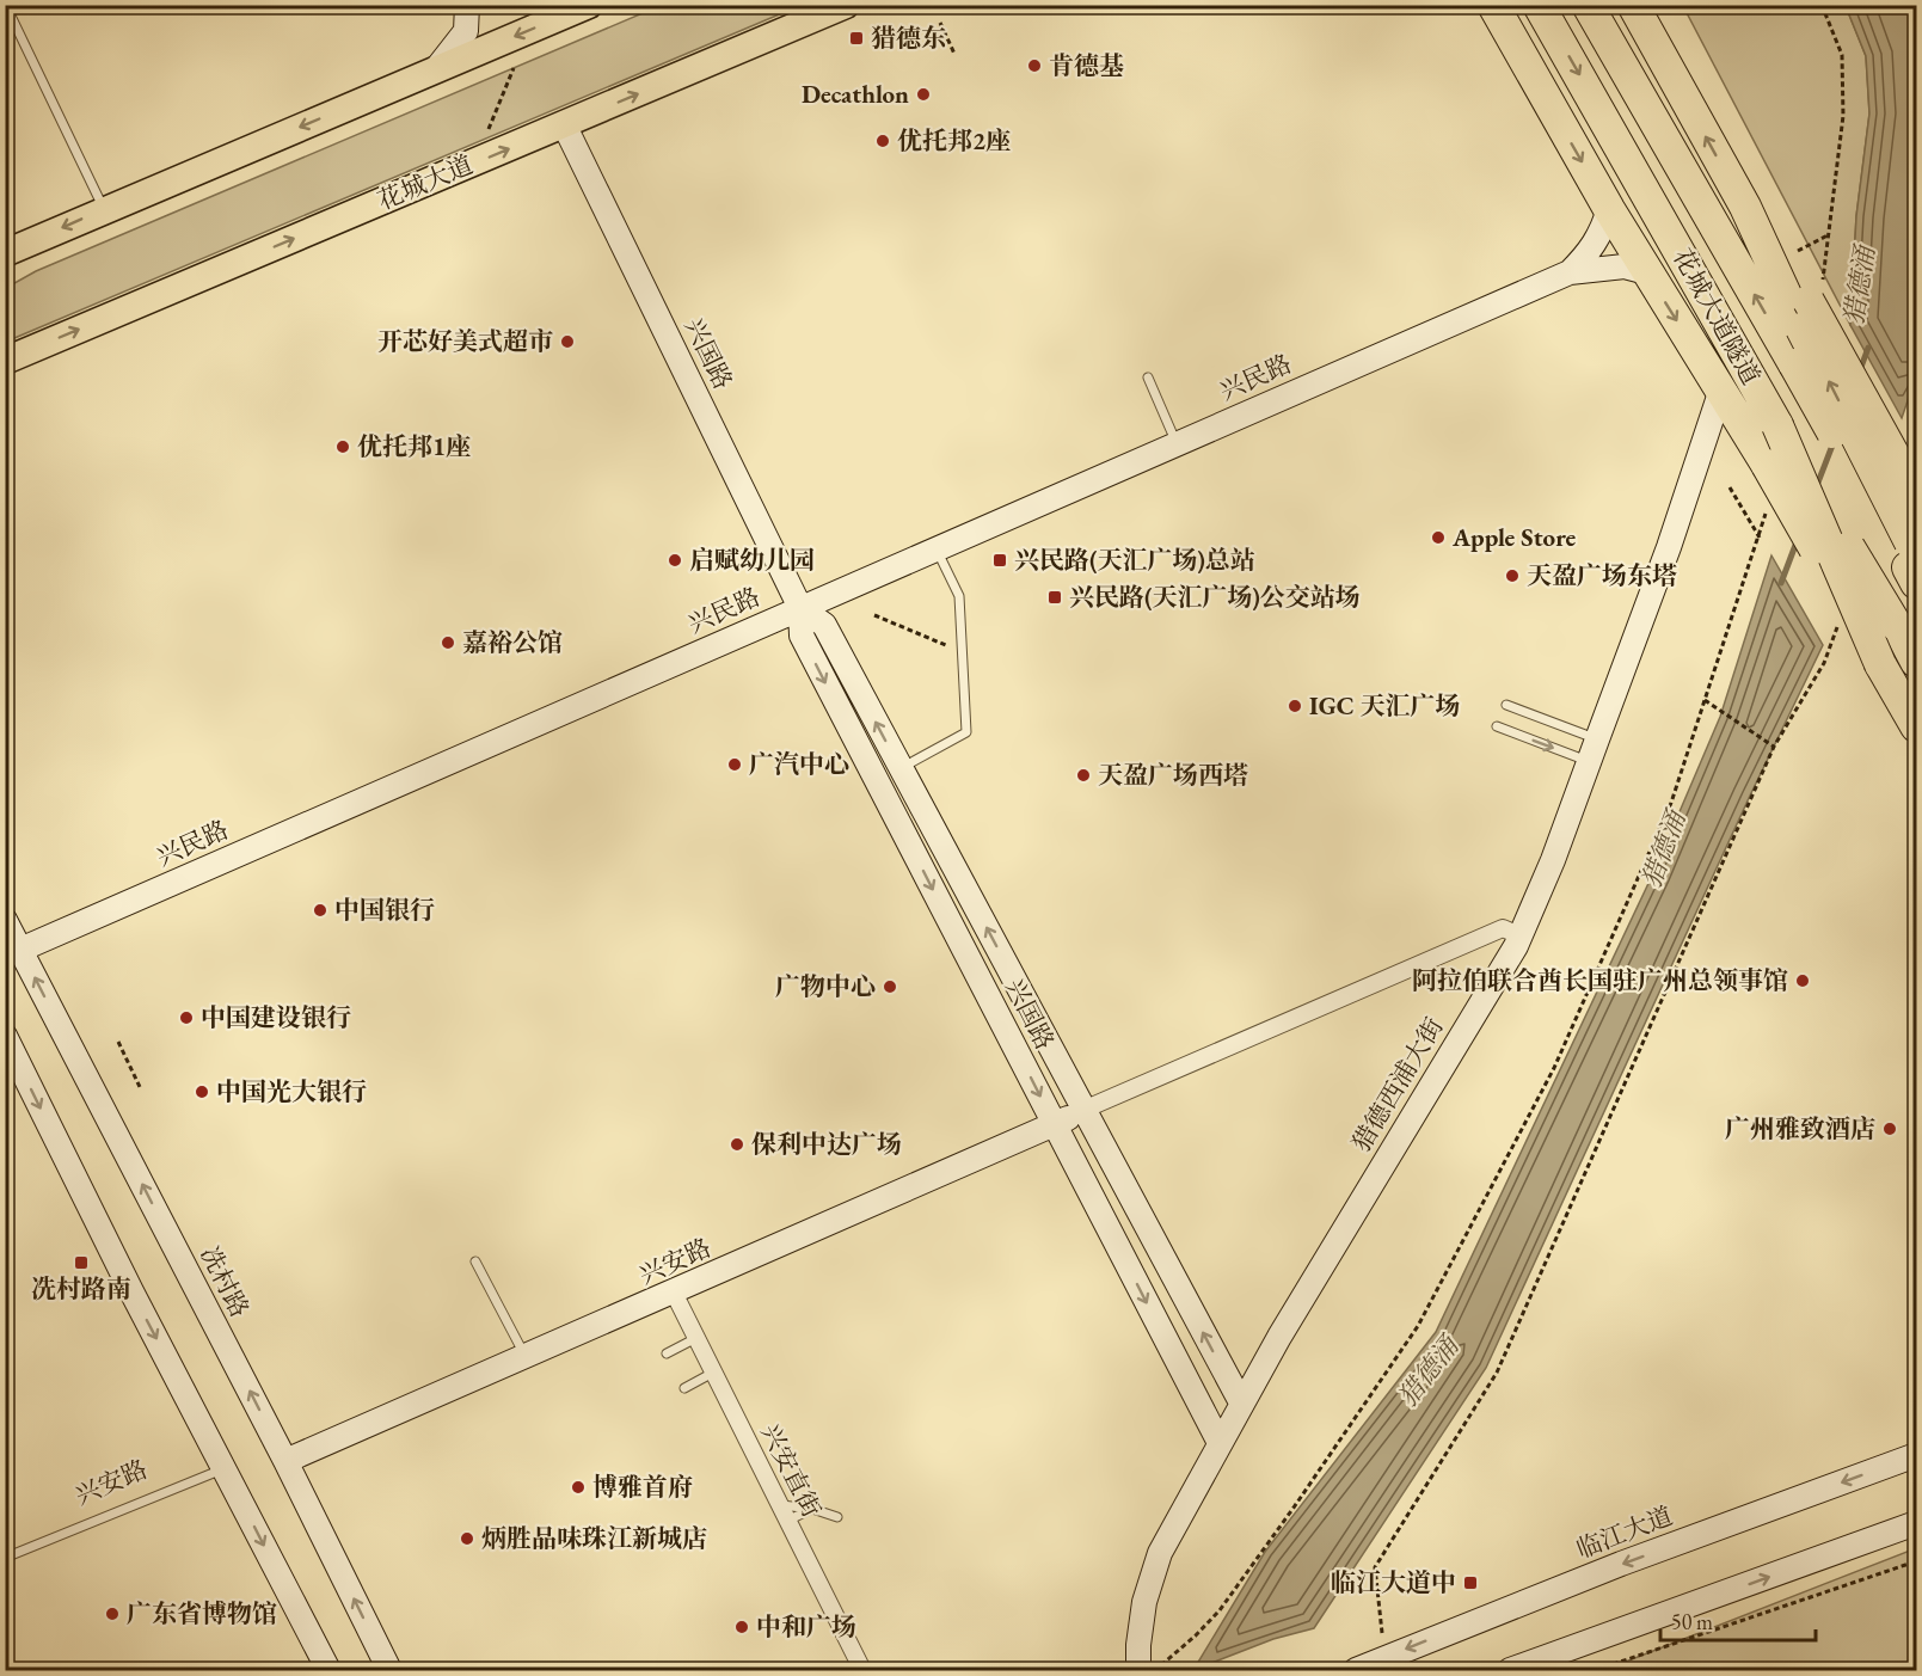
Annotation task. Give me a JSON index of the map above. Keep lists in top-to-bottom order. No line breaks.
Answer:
{"streets":{"highway":["花城大道隧道"],"main road":["花城大道"],"street":["兴国路","兴民路","猎德西浦大街","兴安路","冼村路","兴安直街","临江大道"]},"crossings":[["花城大道","兴国路"],["兴国路","兴民路"],["兴国路","猎德西浦大街"],["兴国路","兴安路"],["兴民路","冼村路"],["兴安路","冼村路"],["兴安路","兴安直街"]],"water":["猎德涌"],"places":{"transit":["猎德东","兴民路(天汇广场)总站","兴民路(天汇广场)公交站场","冼村路南","临江大道中"],"other":["肯德基","Decathlon","优托邦2座","开芯好美式超市","优托邦1座","Apple Store","启赋幼儿园","天盈广场东塔","嘉裕公馆","IGC 天汇广场","广汽中心","天盈广场西塔","中国银行","阿拉伯联合酋长国驻广州总领事馆","广物中心","中国建设银行","中国光大银行","广州雅致酒店","保利中达广场","博雅首府","炳胜品味珠江新城店","广东省博物馆","中和广场"]},"scale_bar":"50 m"}
